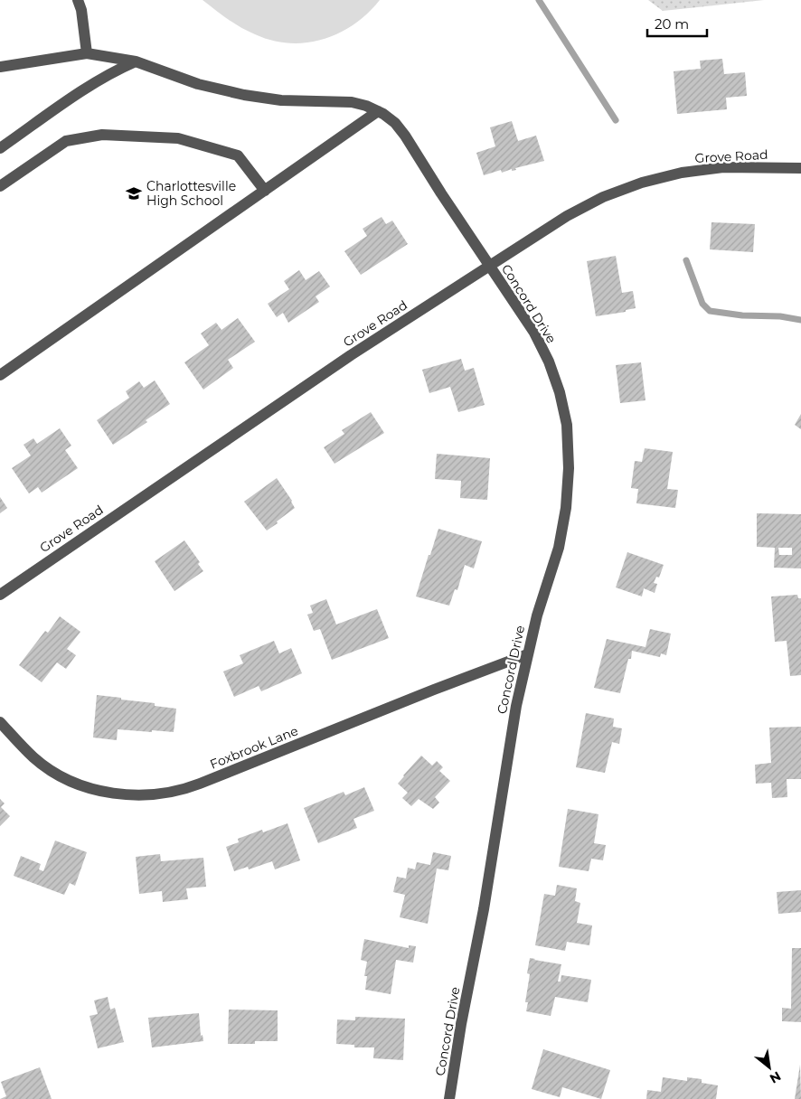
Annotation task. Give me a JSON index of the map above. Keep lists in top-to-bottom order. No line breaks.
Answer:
{"streets":{"street":["Grove Road","Concord Drive","Foxbrook Lane"]},"crossings":[["Grove Road","Concord Drive"],["Concord Drive","Foxbrook Lane"]],"places":{"school or university":["Charlottesville High School"]},"scale_bar":"20 m","north":"bottom right"}
